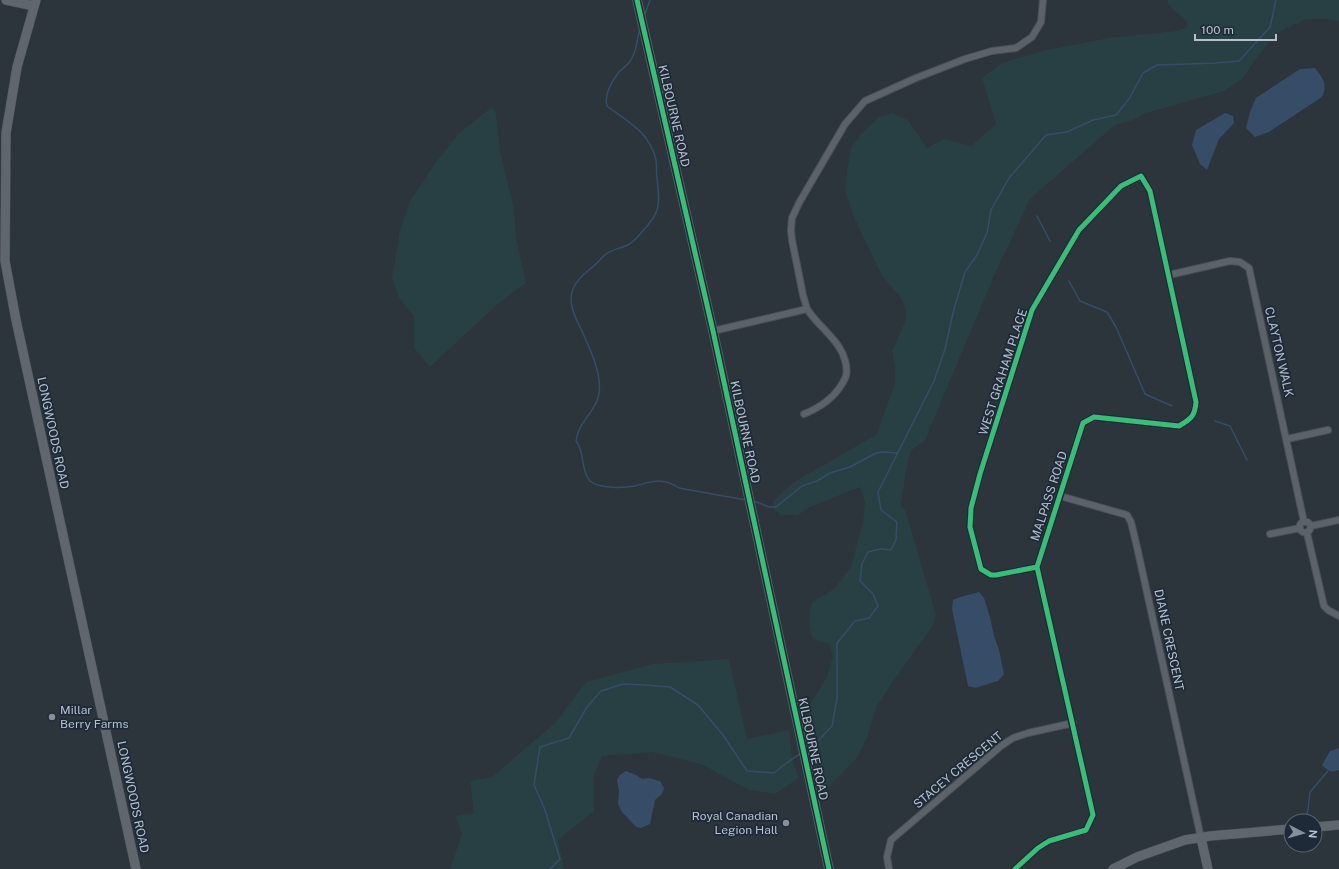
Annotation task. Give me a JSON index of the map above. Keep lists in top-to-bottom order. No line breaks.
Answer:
{"streets":{"main road":["KILBOURNE ROAD","LONGWOODS ROAD"],"street":["CLAYTON WALK","WEST GRAHAM PLACE","MALPASS ROAD","DIANE CRESCENT","STACEY CRESCENT"]},"crossings":[["CLAYTON WALK","MALPASS ROAD"],["WEST GRAHAM PLACE","MALPASS ROAD"],["MALPASS ROAD","DIANE CRESCENT"]],"places":["Millar Berry Farms","Royal Canadian Legion Hall"],"scale_bar":"100 m","north":"right"}
